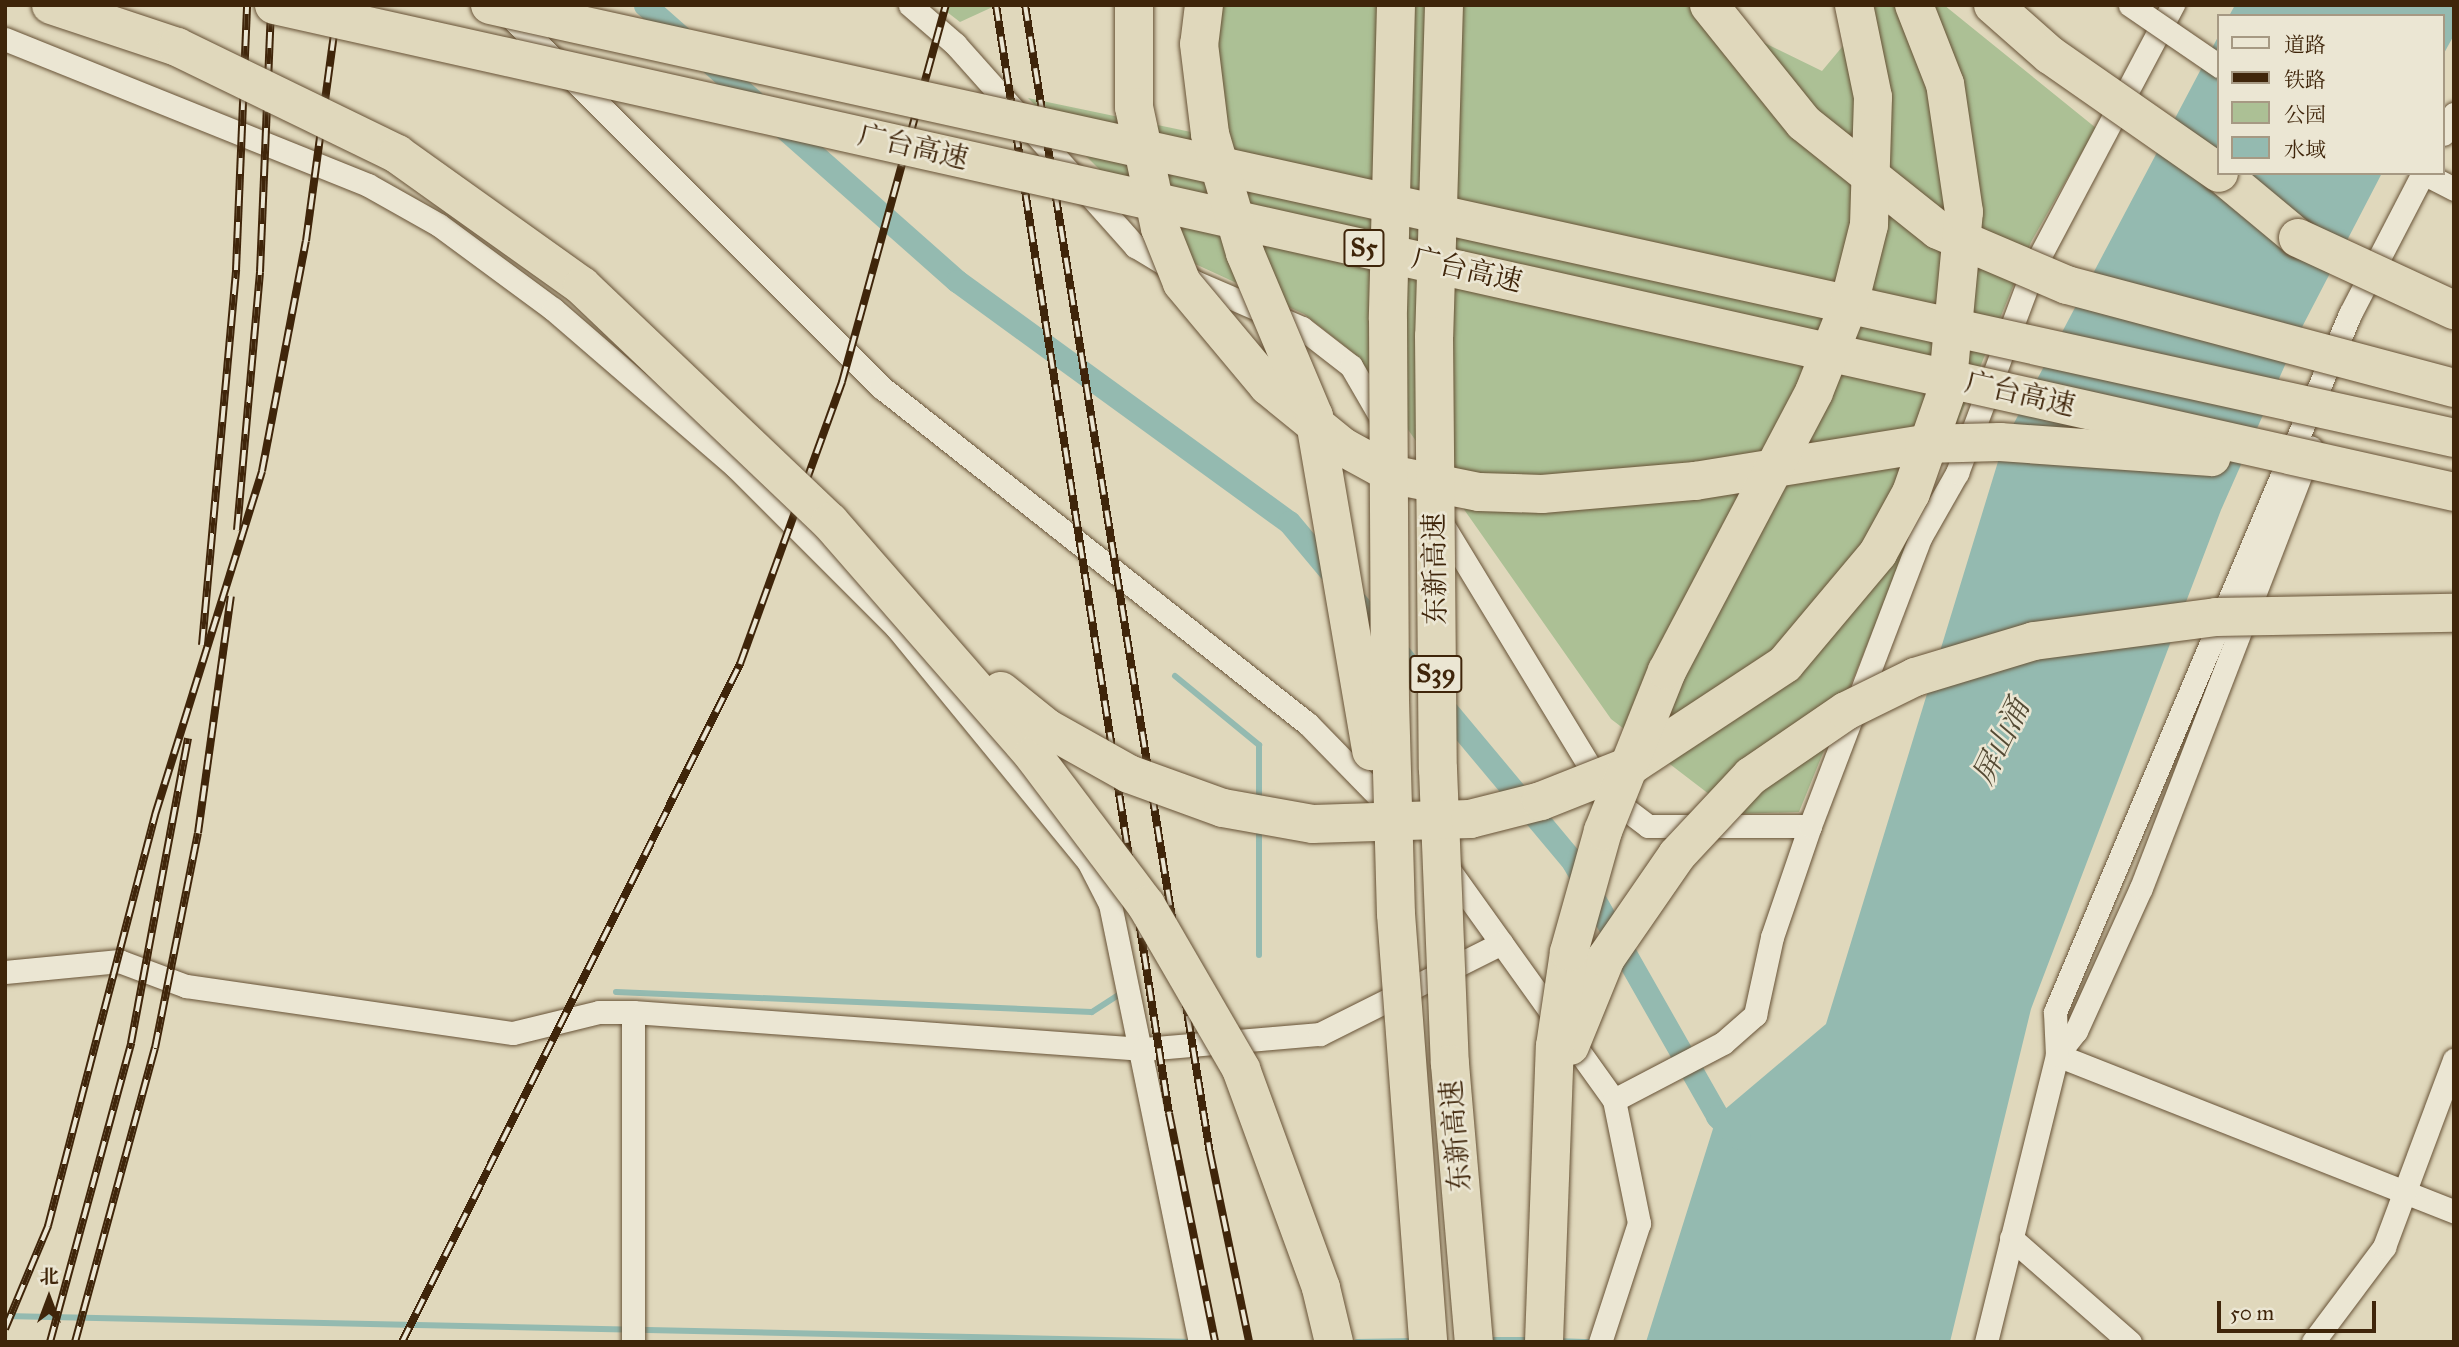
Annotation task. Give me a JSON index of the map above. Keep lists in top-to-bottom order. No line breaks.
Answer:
{"streets":{"highway":["广台高速","S5","东新高速","S39"]},"water":["屏山涌"],"legend":["道路","铁路","公园","水域"],"scale_bar":"50 m","north":"top"}
